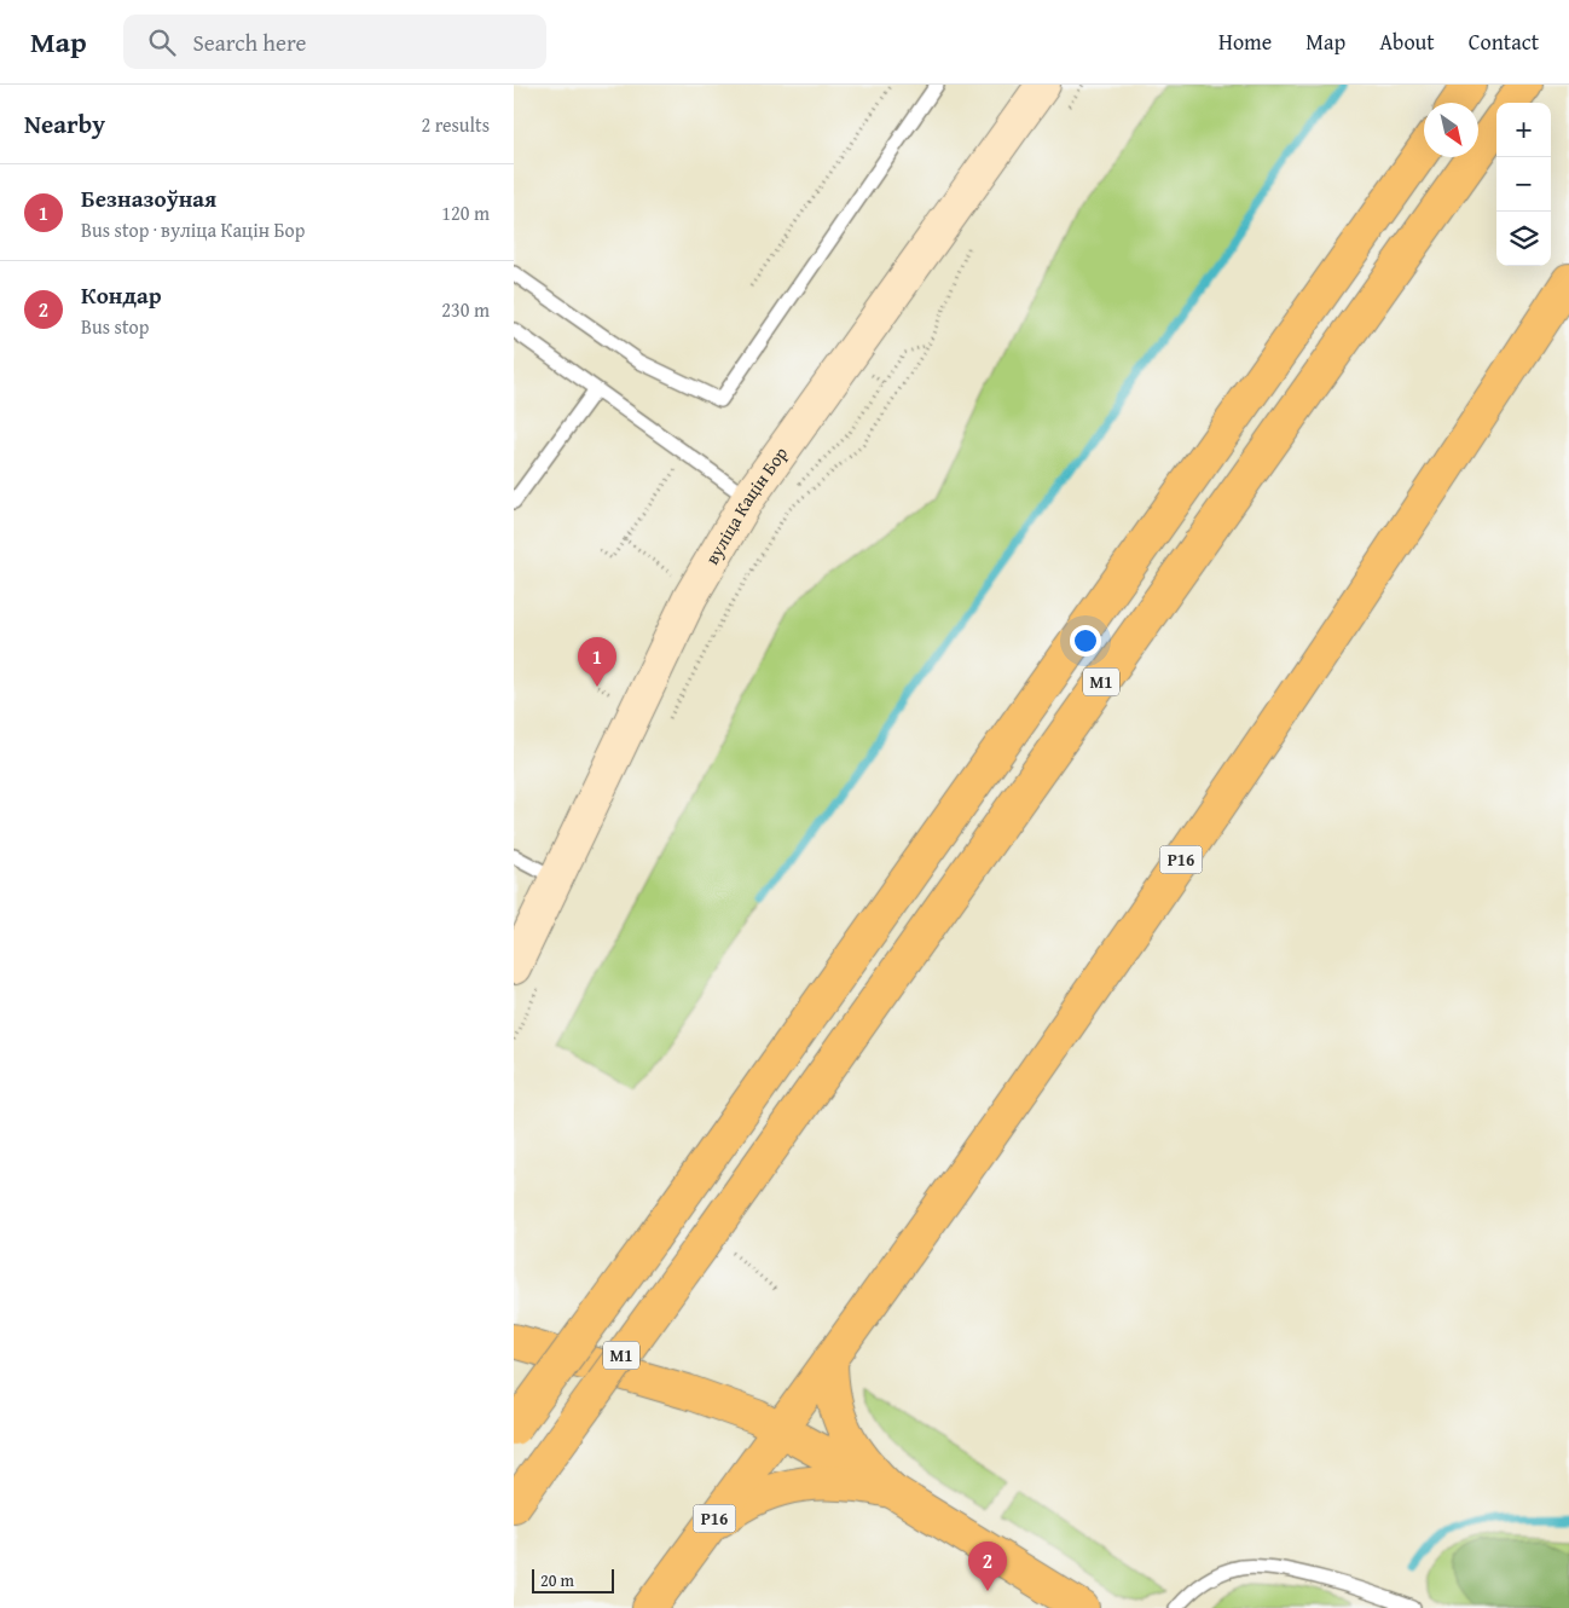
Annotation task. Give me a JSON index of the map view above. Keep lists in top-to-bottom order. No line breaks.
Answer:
{"streets":{"main road":["вуліца Кацін Бор","М1","Р16"]},"scale_bar":"20 m","north":"bottom right","page":{"header":"Map","search":"Search here","nav":["Home","Map","About","Contact"],"heading":["Nearby","2 results"],"map_buttons":["+","−"],"list":[{"mark":"1","name":"Безназоўная","note":"Bus stop · вуліца Кацін Бор","value":"120 m"},{"mark":"2","name":"Кондар","note":"Bus stop","value":"230 m"}],"pins":["1","2"],"scale":"20 m"}}
